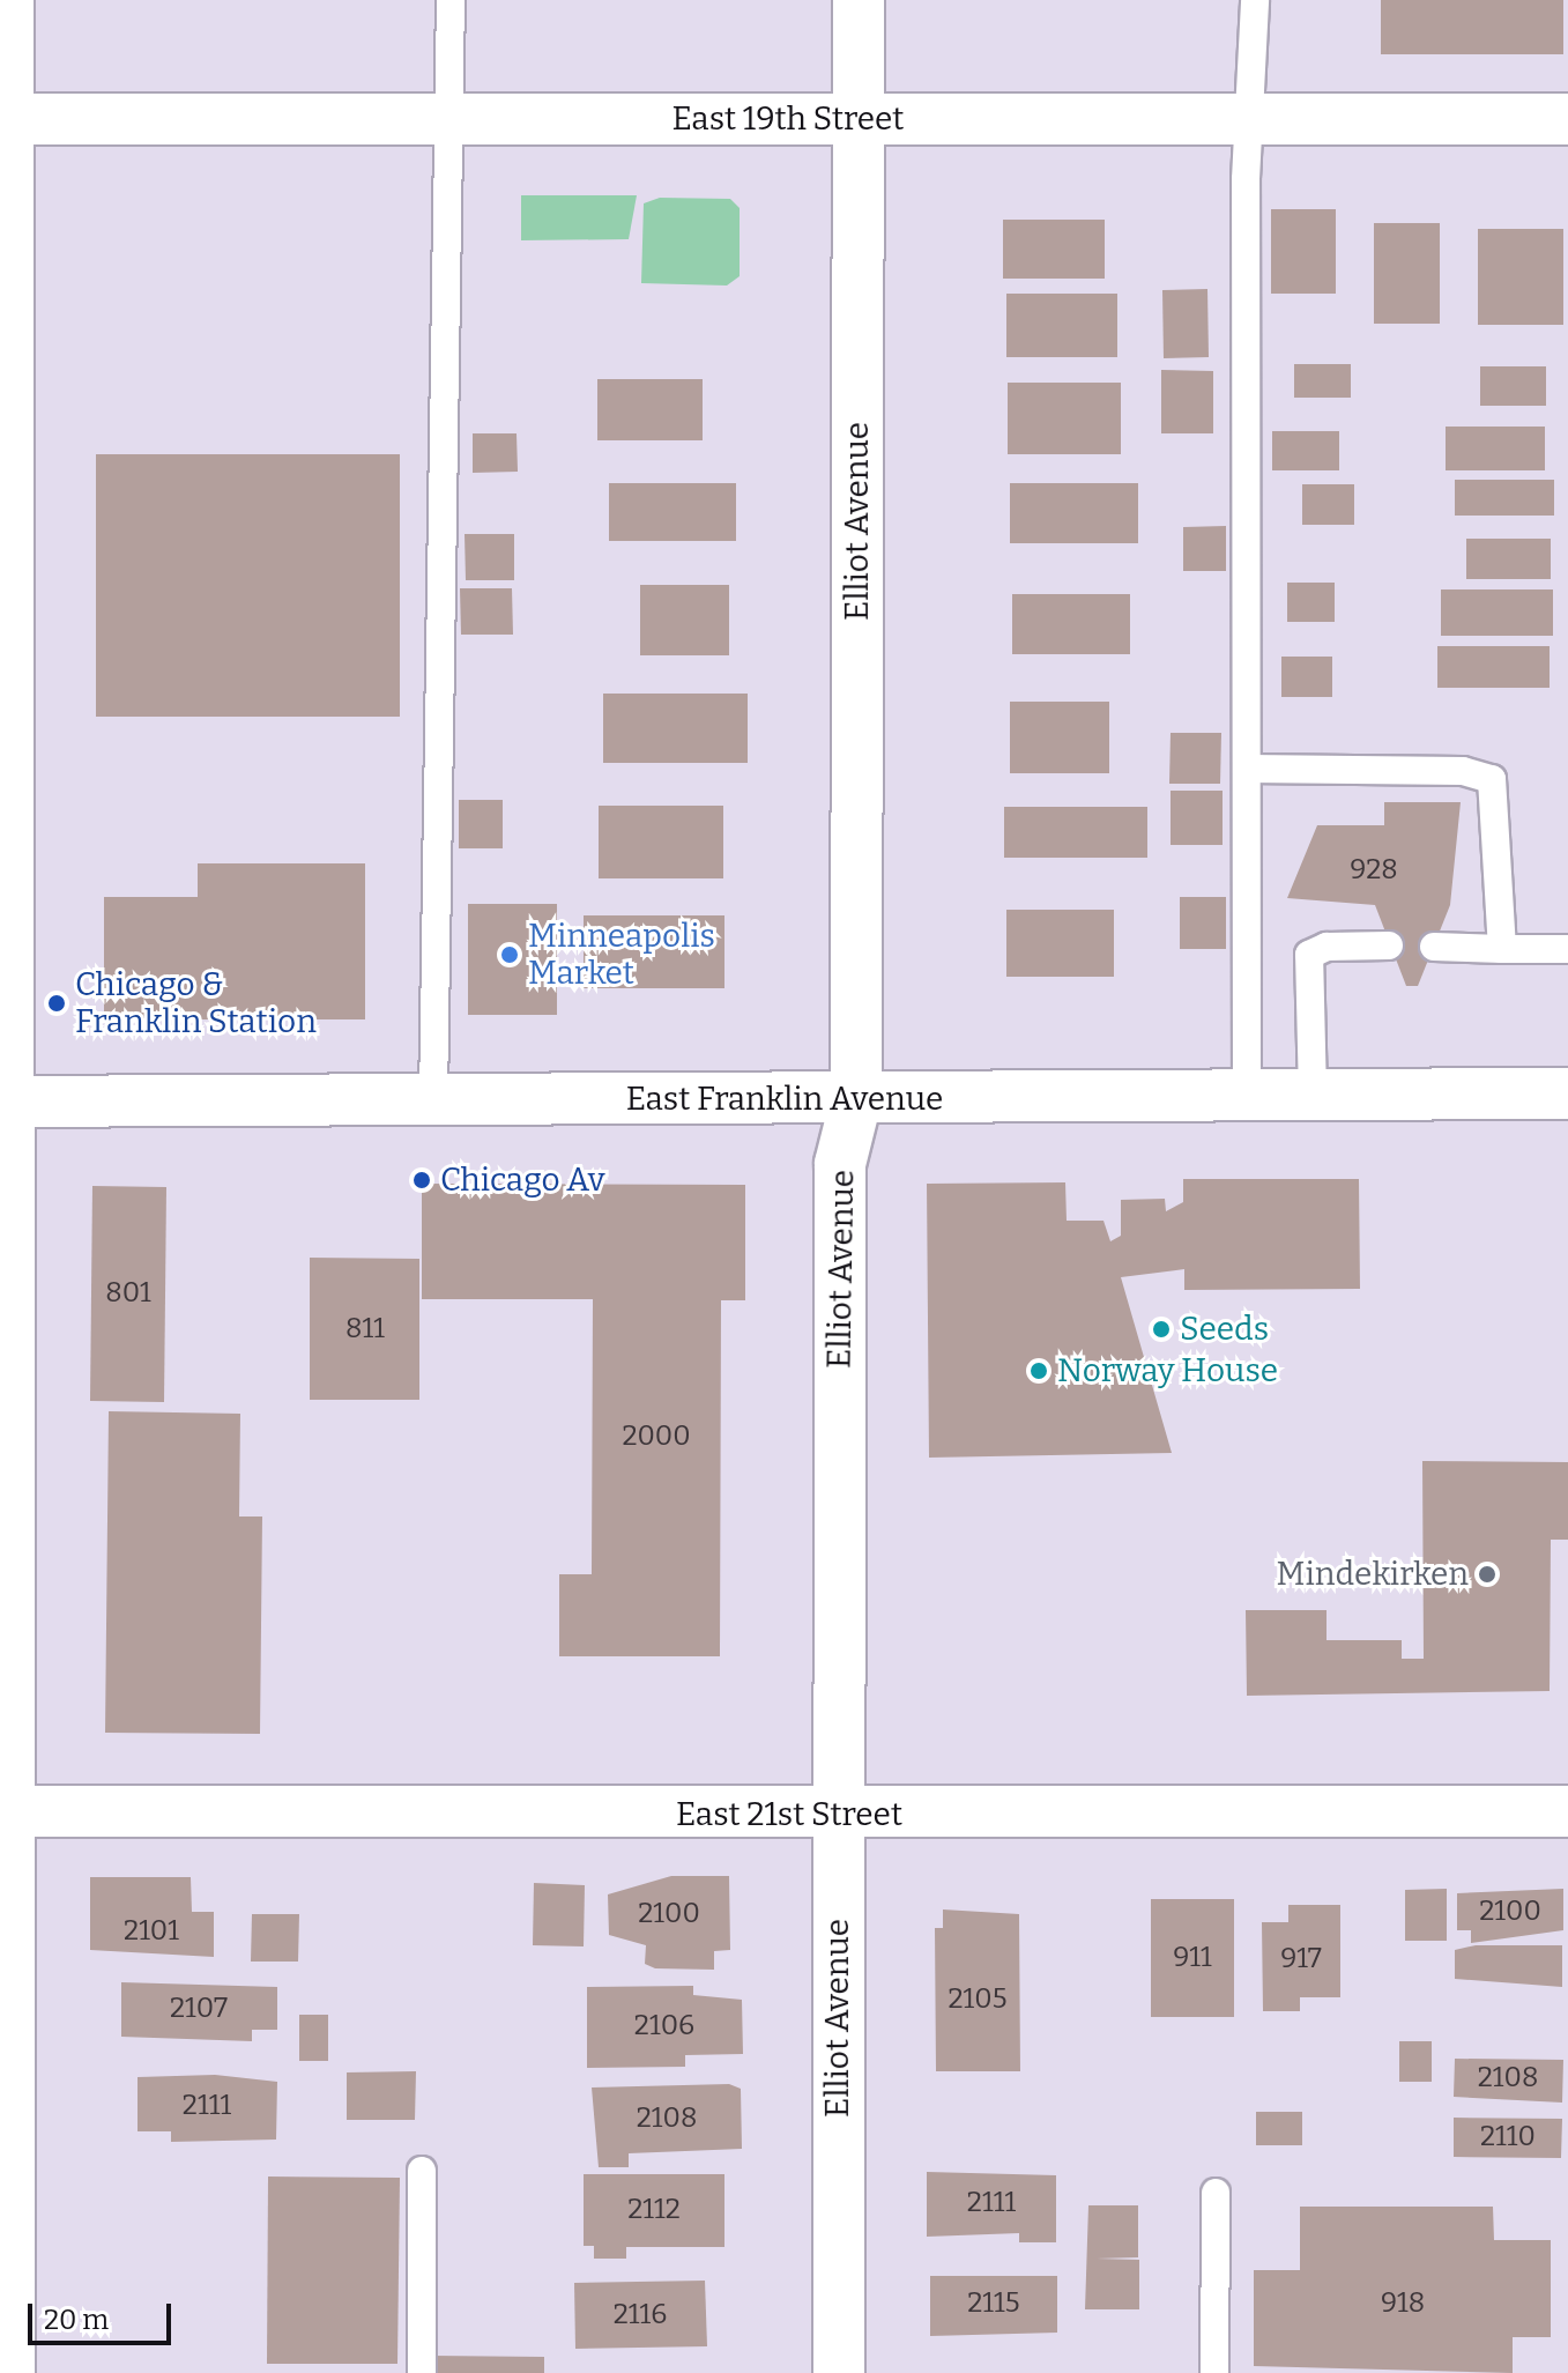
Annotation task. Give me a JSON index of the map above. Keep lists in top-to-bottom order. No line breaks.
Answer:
{"streets":{"street":["East 19th Street","Elliot Avenue","East Franklin Avenue","East 21st Street"]},"crossings":[["East 19th Street","Elliot Avenue"],["Elliot Avenue","East Franklin Avenue"],["Elliot Avenue","East 21st Street"]],"places":["Minneapolis Market","Chicago & Franklin Station","Chicago Av","Seeds","Norway House","Mindekirken"],"house_numbers":["928","801","811","2000","2100","2100","2101","911","917","2105","2107","2106","2108","2111","2108","2110","2111","2112","2115","918","2116"],"scale_bar":"20 m"}
